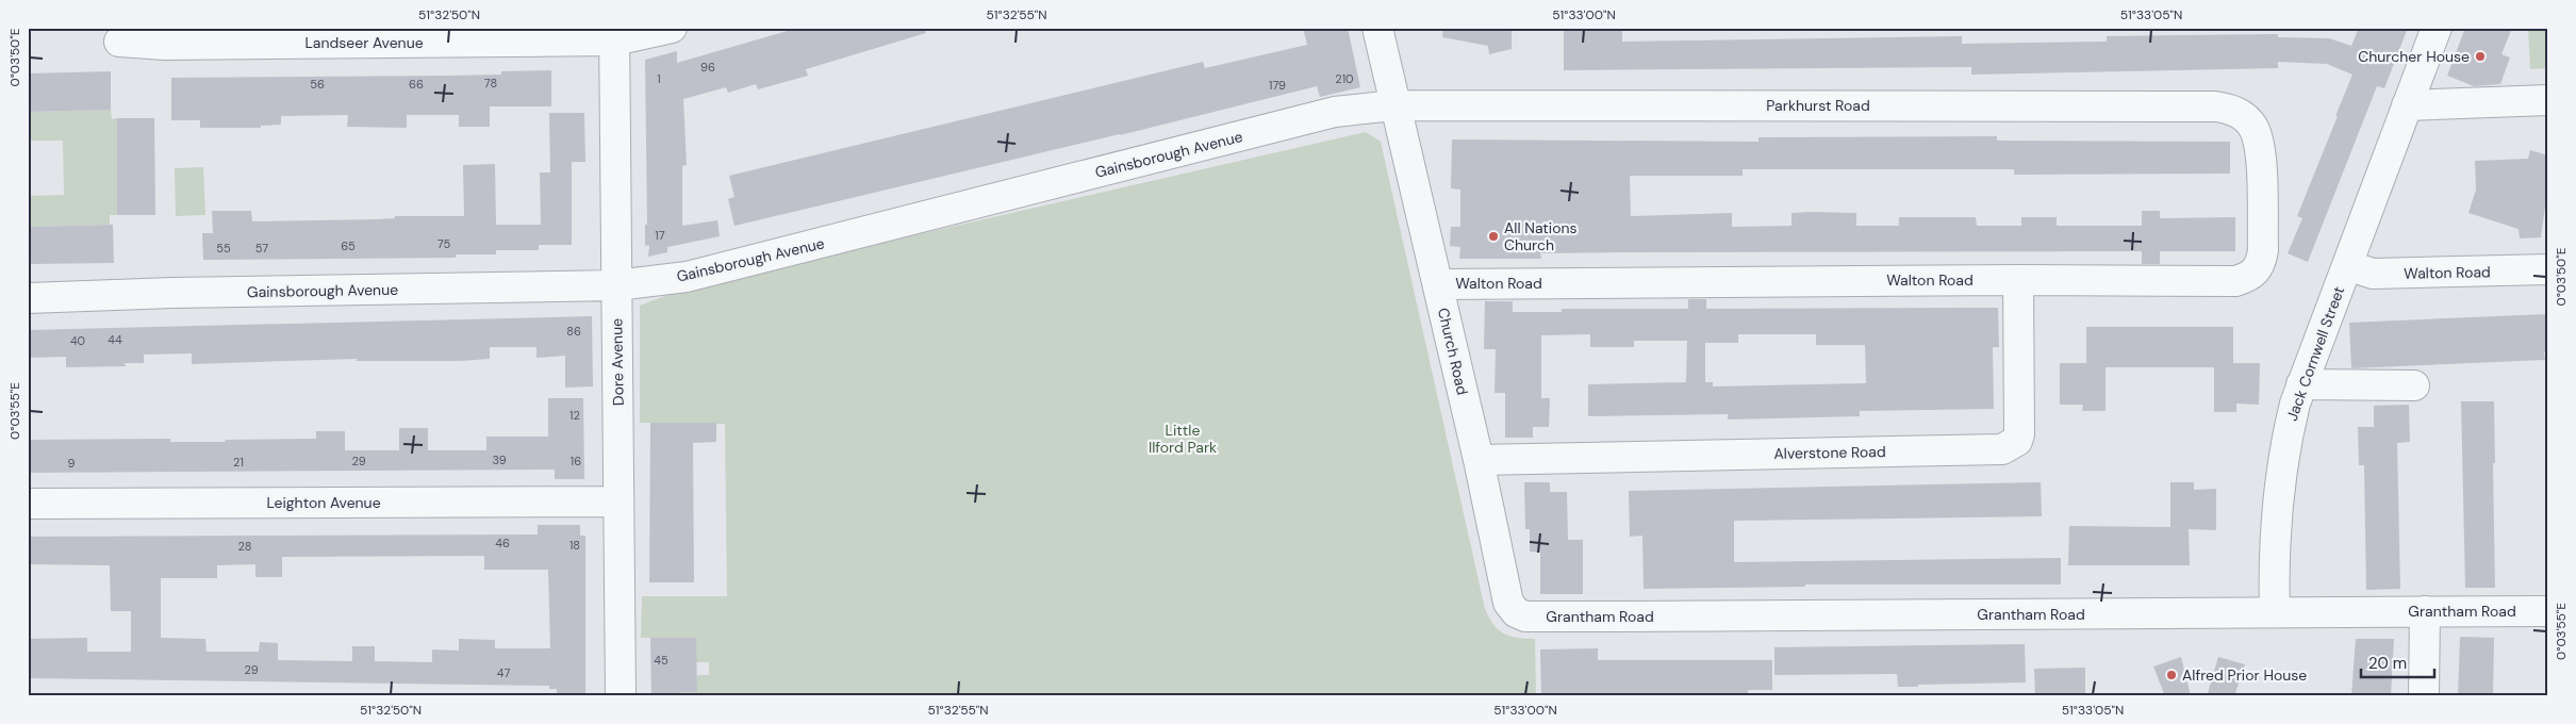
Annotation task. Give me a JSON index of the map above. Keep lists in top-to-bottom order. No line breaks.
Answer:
{"streets":{"street":["Landseer Avenue","Parkhurst Road","Gainsborough Avenue","Walton Road","Church Road","Jack Cornwell Street","Dore Avenue","Alverstone Road","Leighton Avenue","Grantham Road"]},"crossings":[["Landseer Avenue","Dore Avenue"],["Parkhurst Road","Gainsborough Avenue"],["Parkhurst Road","Walton Road"],["Parkhurst Road","Church Road"],["Gainsborough Avenue","Church Road"],["Gainsborough Avenue","Dore Avenue"],["Walton Road","Church Road"],["Walton Road","Jack Cornwell Street"],["Walton Road","Alverstone Road"],["Church Road","Alverstone Road"],["Church Road","Grantham Road"],["Jack Cornwell Street","Grantham Road"],["Dore Avenue","Leighton Avenue"]],"parks":["Little Ilford Park"],"places":["Churcher House","All Nations Church","Alfred Prior House"],"house_numbers":["96","1","210","78","56","66","179","17","75","65","55","57","86","44","40","12","39","29","16","21","9","46","18","28","45","29","47"],"scale_bar":"20 m","coordinates":["51°32'50\"N","51°32'55\"N","51°33'00\"N","51°33'05\"N","0°03'50\"E","0°03'55\"E"]}
